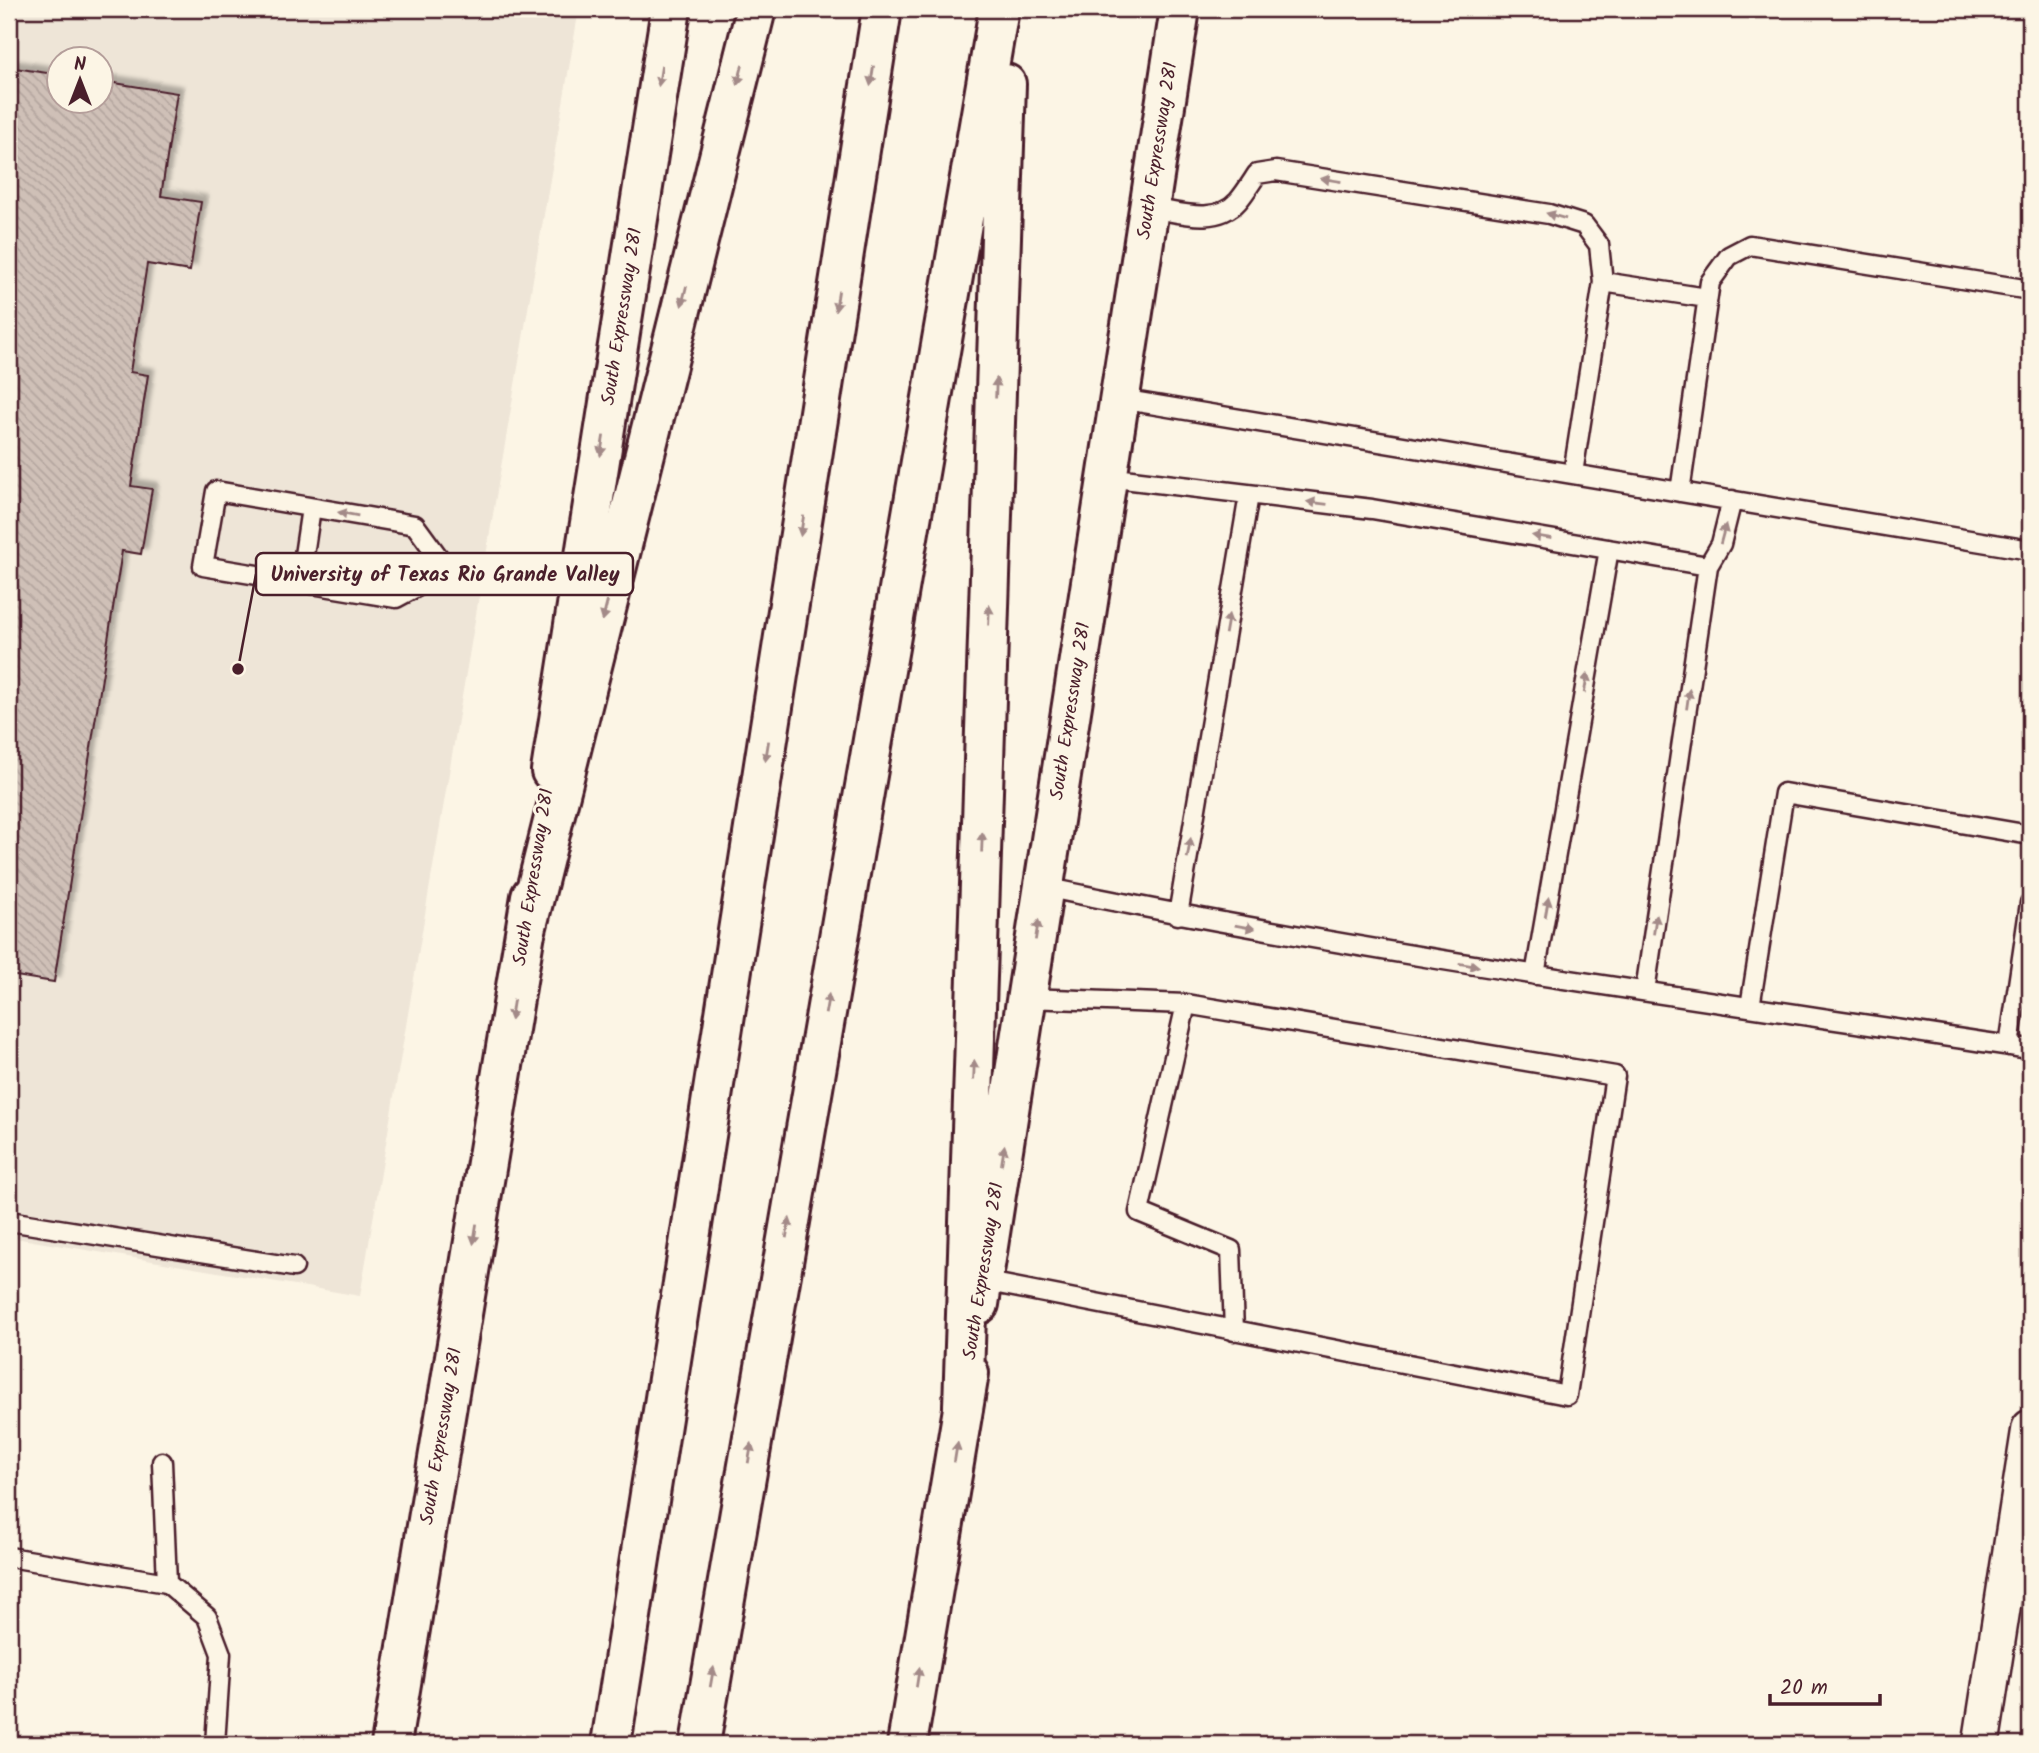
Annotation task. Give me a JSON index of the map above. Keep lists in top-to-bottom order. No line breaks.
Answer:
{"streets":{"main road":["South Expressway 281"]},"places":["University of Texas Rio Grande Valley"],"scale_bar":"20 m","north":"top"}
